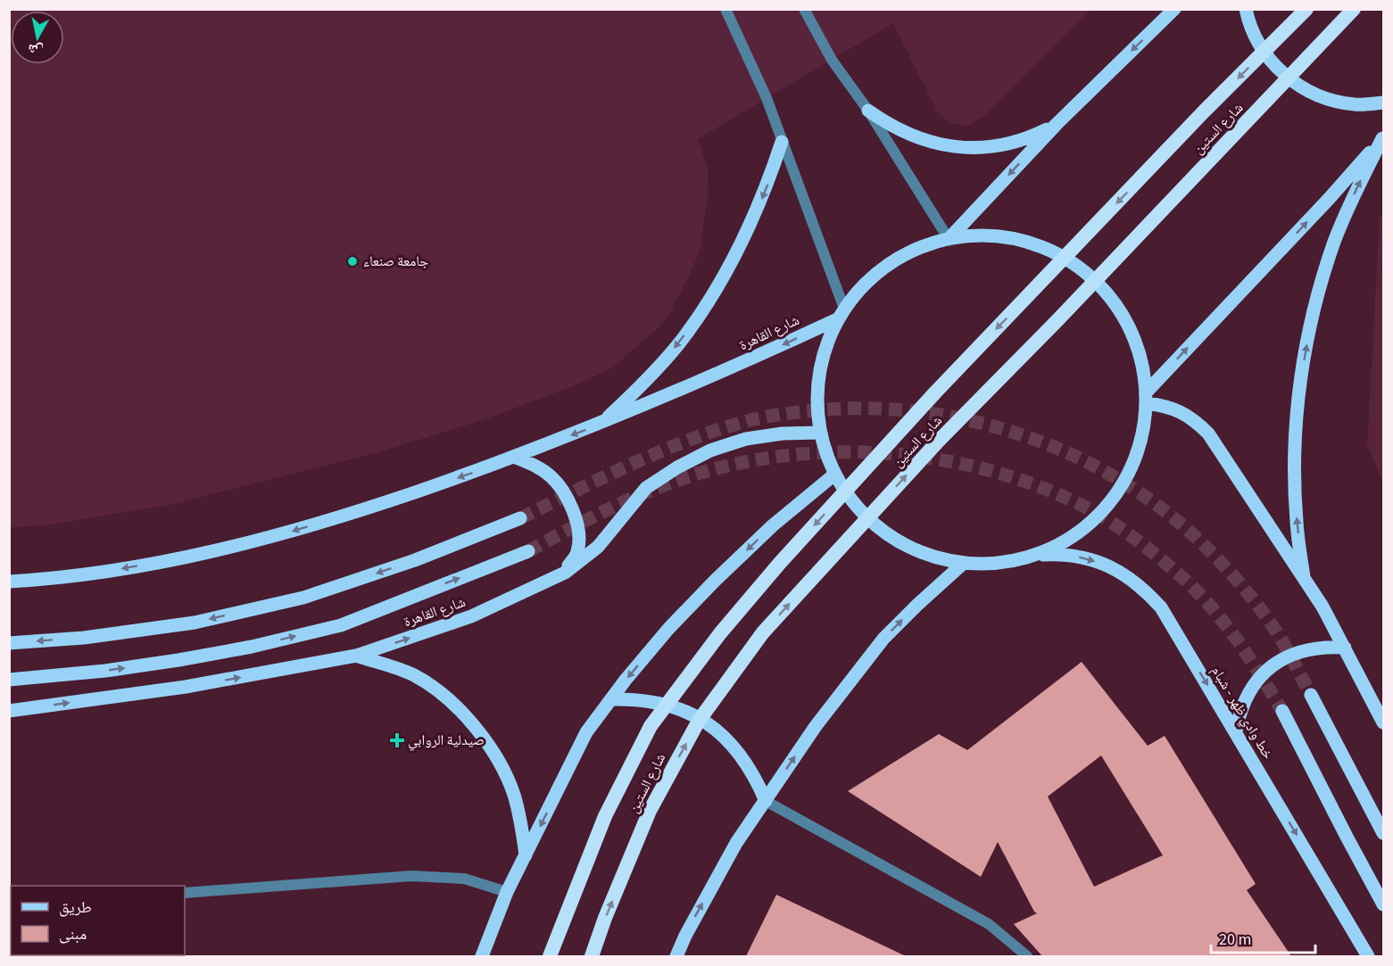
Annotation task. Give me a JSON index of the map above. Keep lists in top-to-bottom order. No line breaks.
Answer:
{"streets":{"highway":["شارع الستين"],"main road":["شارع القاهرة","خط وادي ظهر - شبام"]},"places":{"other":["جامعة صنعاء"],"health":["صيدلية الروابي"]},"legend":["طريق","مبنى"],"scale_bar":"20 m","north":"bottom"}
